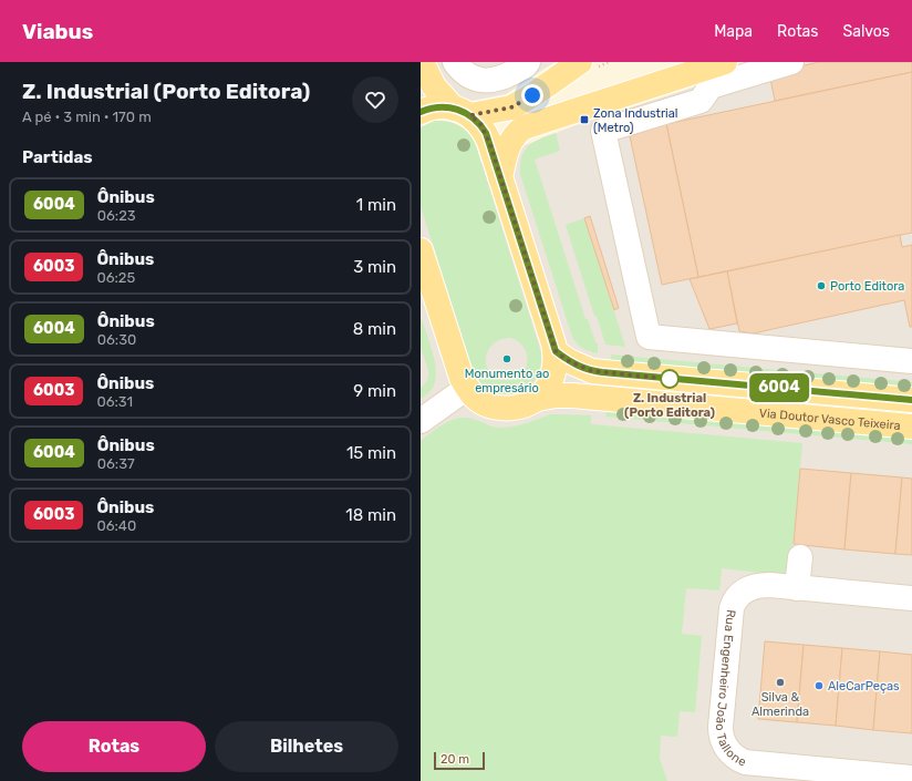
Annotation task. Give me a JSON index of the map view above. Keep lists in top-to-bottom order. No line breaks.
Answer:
{"streets":{"main road":["Via Doutor Vasco Teixeira"],"street":["Rua Engenheiro João Tallone"]},"places":{"transit":["Zona Industrial (Metro)"],"other":["Porto Editora","Monumento ao empresário","Z. Industrial (Porto Editora)","Silva & Almerinda","AleCarPeças"]},"lines":["bus line 6004"],"scale_bar":"20 m","page":{"header":"Viabus","nav":["Mapa","Rotas","Salvos"],"heading":[["Z. Industrial (Porto Editora)","A pé · 3 min · 170 m"],"Partidas"],"on_map":"6004","list":[{"mark":"6004","name":"Ônibus","note":"06:23","value":"1 min"},{"mark":"6003","name":"Ônibus","note":"06:25","value":"3 min"},{"mark":"6004","name":"Ônibus","note":"06:30","value":"8 min"},{"mark":"6003","name":"Ônibus","note":"06:31","value":"9 min"},{"mark":"6004","name":"Ônibus","note":"06:37","value":"15 min"},{"mark":"6003","name":"Ônibus","note":"06:40","value":"18 min"}],"buttons":["Rotas","Bilhetes"],"scale":"20 m"}}
